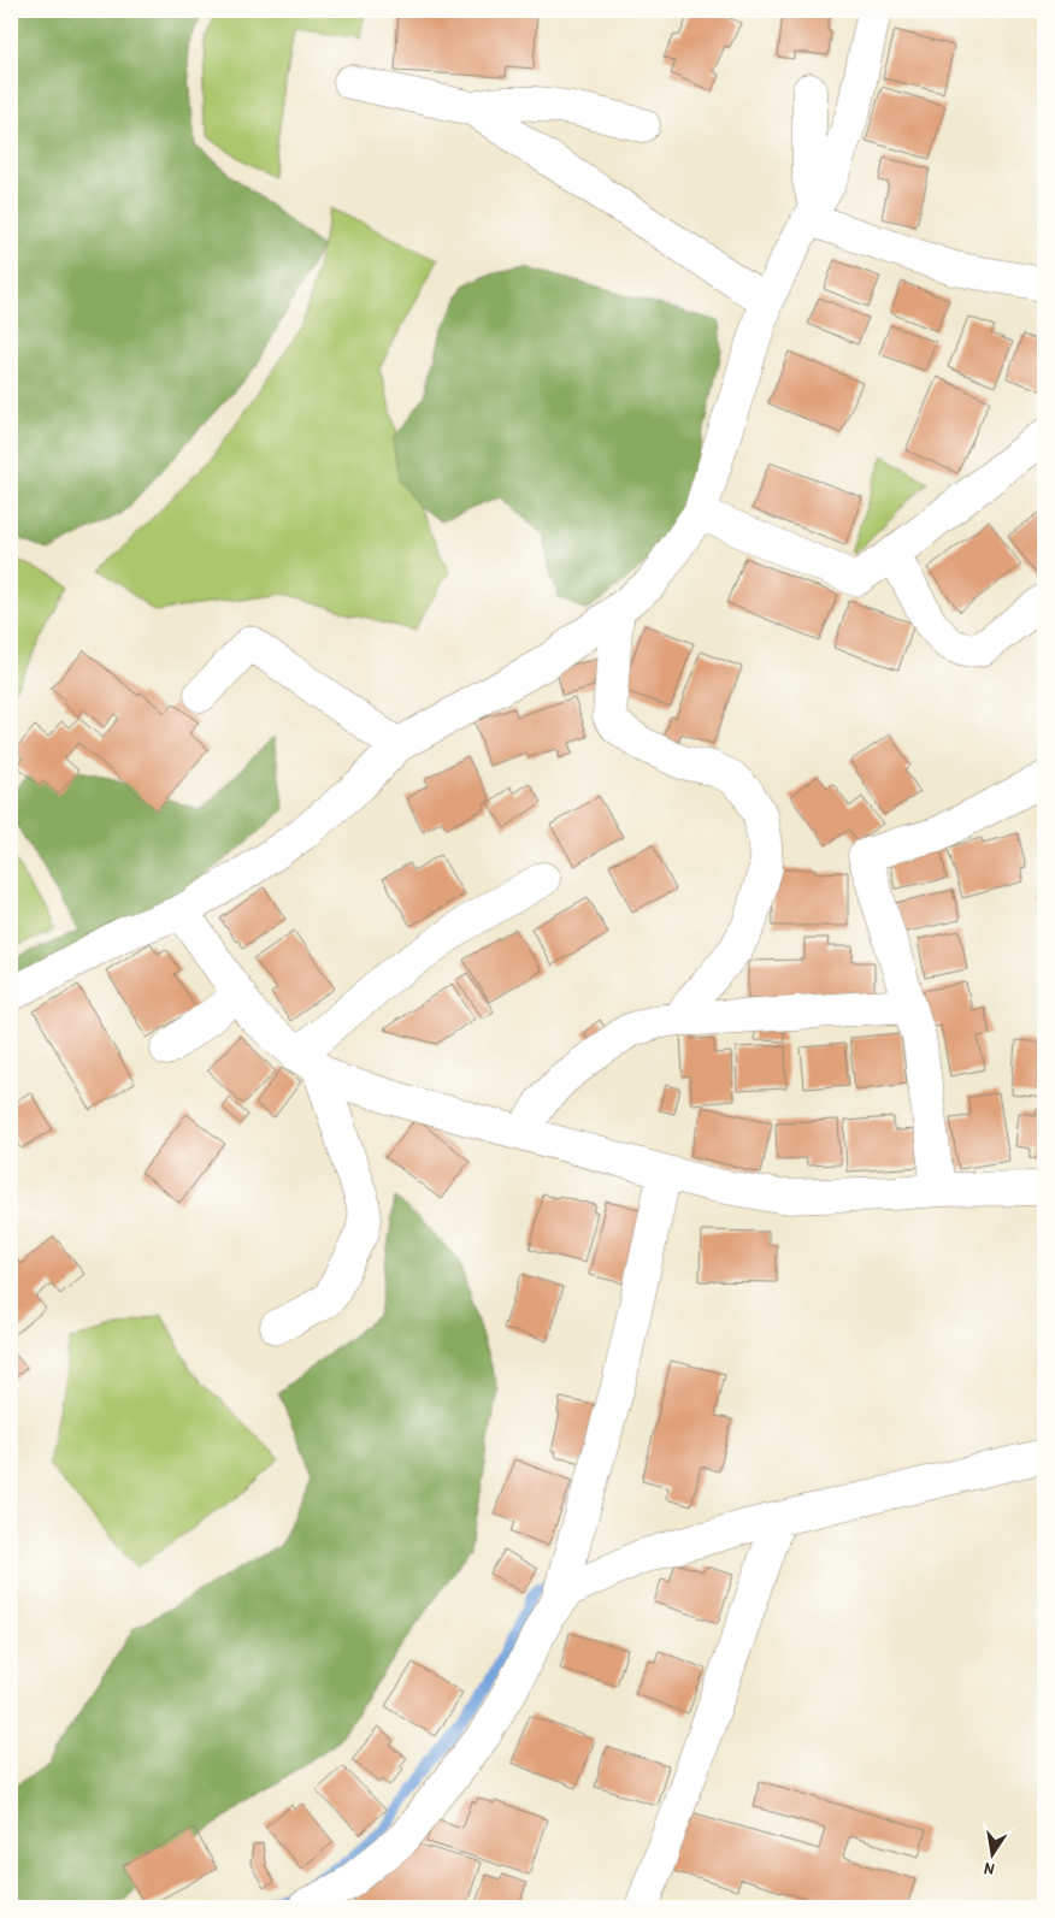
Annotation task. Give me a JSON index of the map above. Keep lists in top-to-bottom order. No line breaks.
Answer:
{"north":"bottom"}
